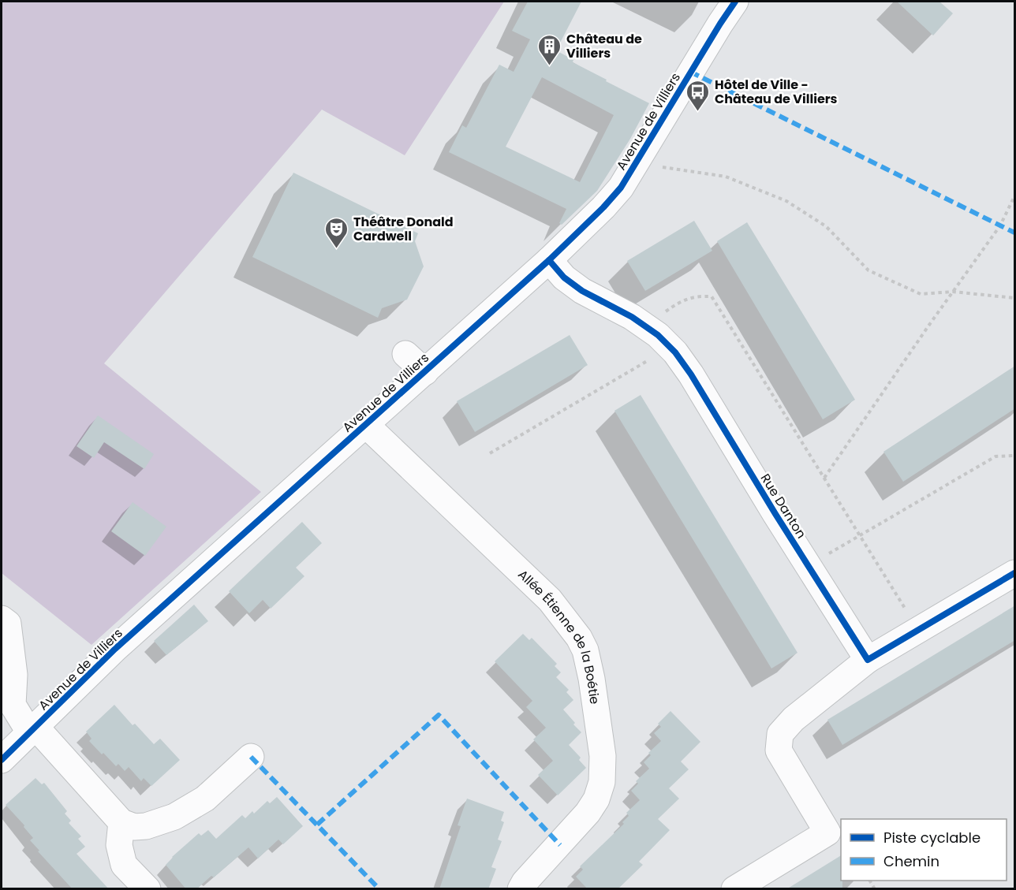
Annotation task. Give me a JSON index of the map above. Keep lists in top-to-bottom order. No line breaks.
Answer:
{"streets":{"street":["Avenue de Villiers","Rue Danton","Allée Étienne de la Boétie"]},"crossings":[["Avenue de Villiers","Rue Danton"],["Avenue de Villiers","Allée Étienne de la Boétie"]],"places":{"building":["Château de Villiers"],"bus stop":["Hôtel de Ville - Château de Villiers"],"theatre":["Théâtre Donald Cardwell"]},"legend":["Piste cyclable","Chemin"]}
